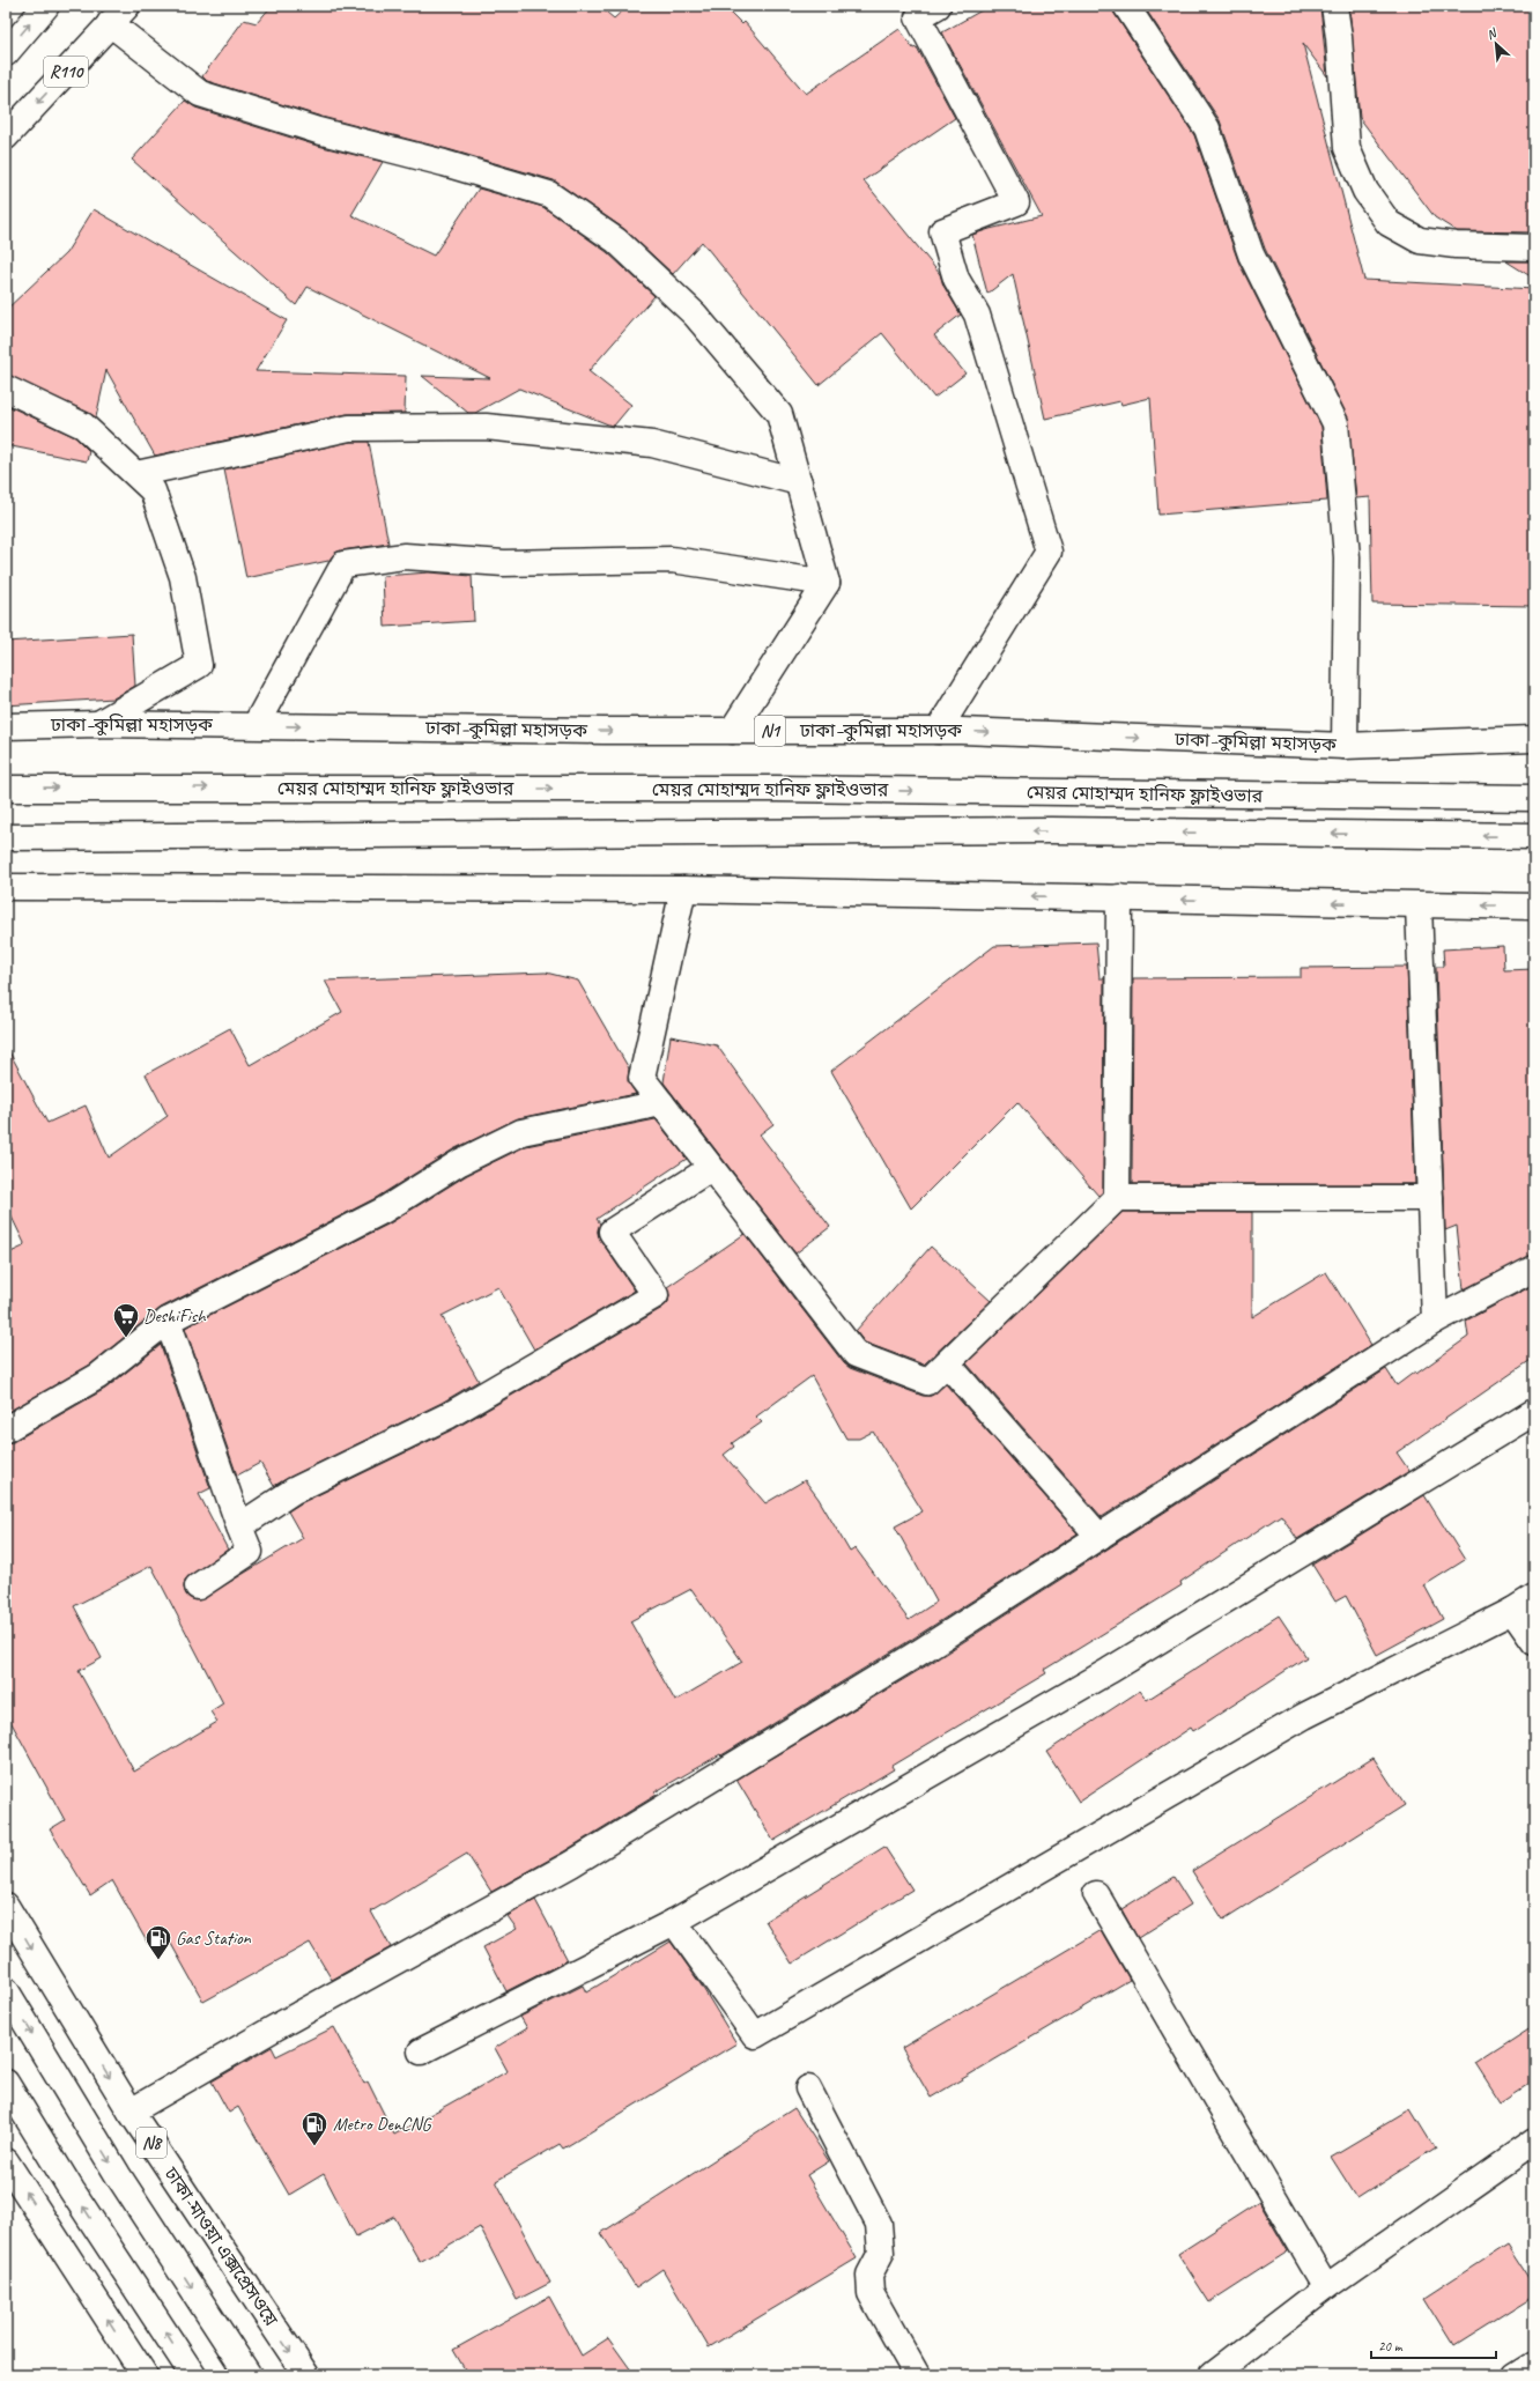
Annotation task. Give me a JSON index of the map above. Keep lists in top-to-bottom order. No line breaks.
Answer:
{"streets":{"main road":["R110","ঢাকা–কুমিল্লা মহাসড়ক","N1","মেয়র মোহাম্মদ হানিফ ফ্লাইওভার","N8","ঢাকা-মাওয়া এক্সপ্রেসওয়ে"]},"places":{"supermarket":["DeshiFish"],"fuel station":["Gas Station","Metro DenCNG"]},"scale_bar":"20 m","north":"top left"}
